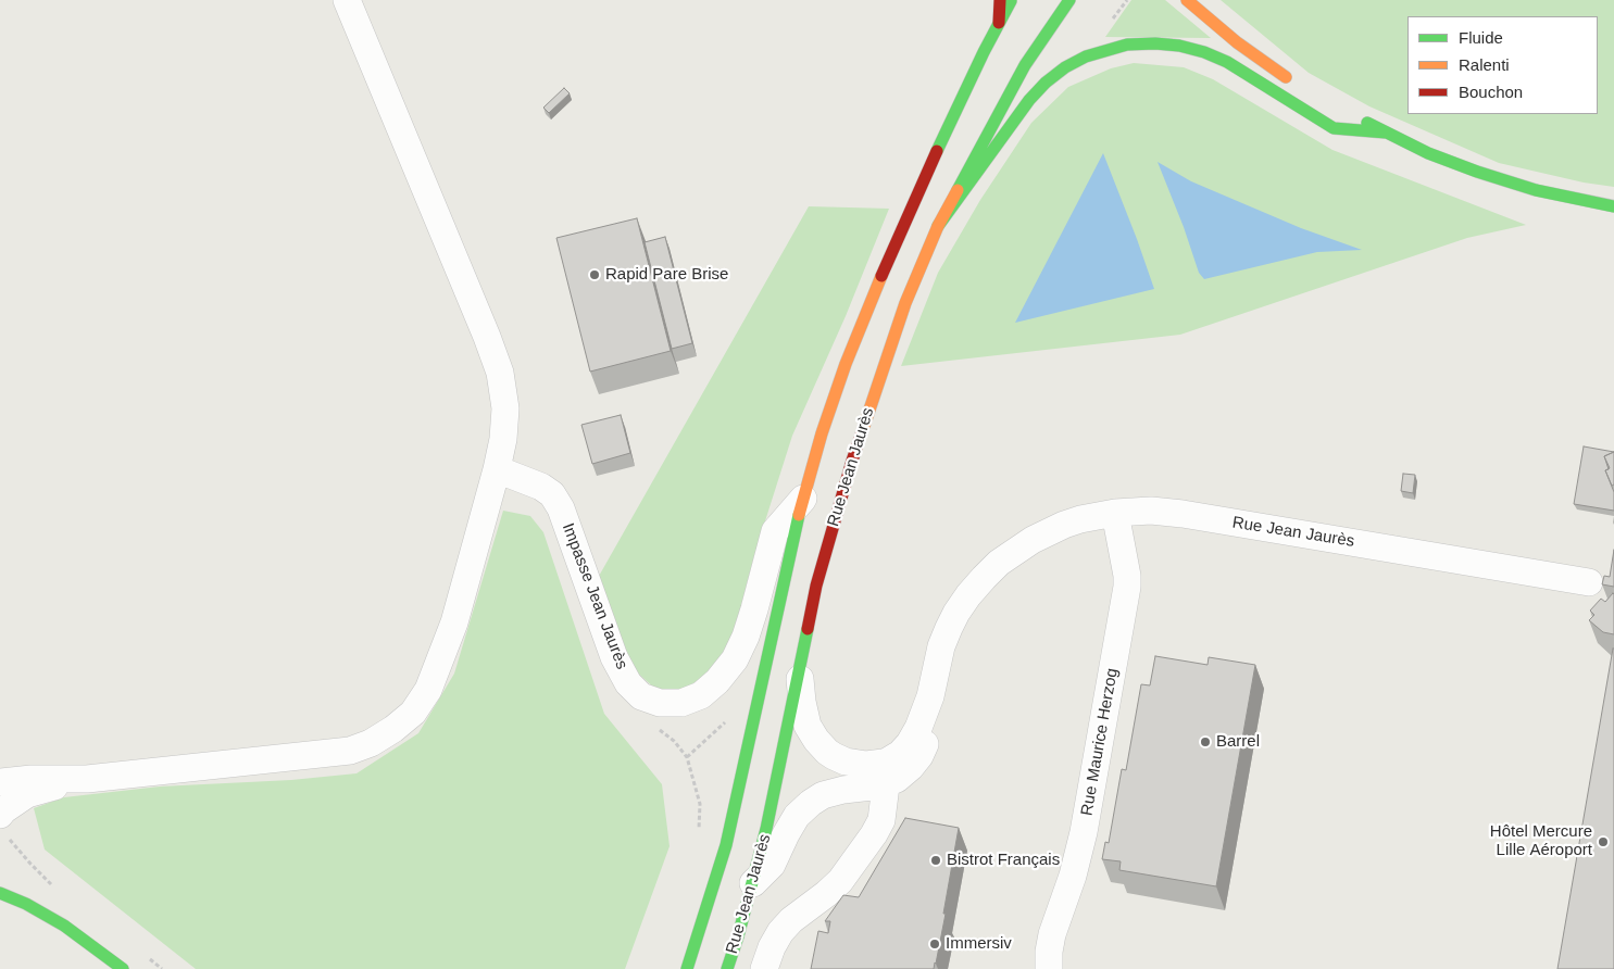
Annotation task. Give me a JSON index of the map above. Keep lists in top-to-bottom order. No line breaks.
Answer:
{"streets":{"main road":["Rue Jean Jaurès"],"street":["Impasse Jean Jaurès","Rue Maurice Herzog"]},"crossings":[["Rue Jean Jaurès","Rue Maurice Herzog"]],"places":["Rapid Pare Brise","Barrel","Hôtel Mercure Lille Aéroport","Bistrot Français","Immersiv"],"legend":["Fluide","Ralenti","Bouchon"]}
